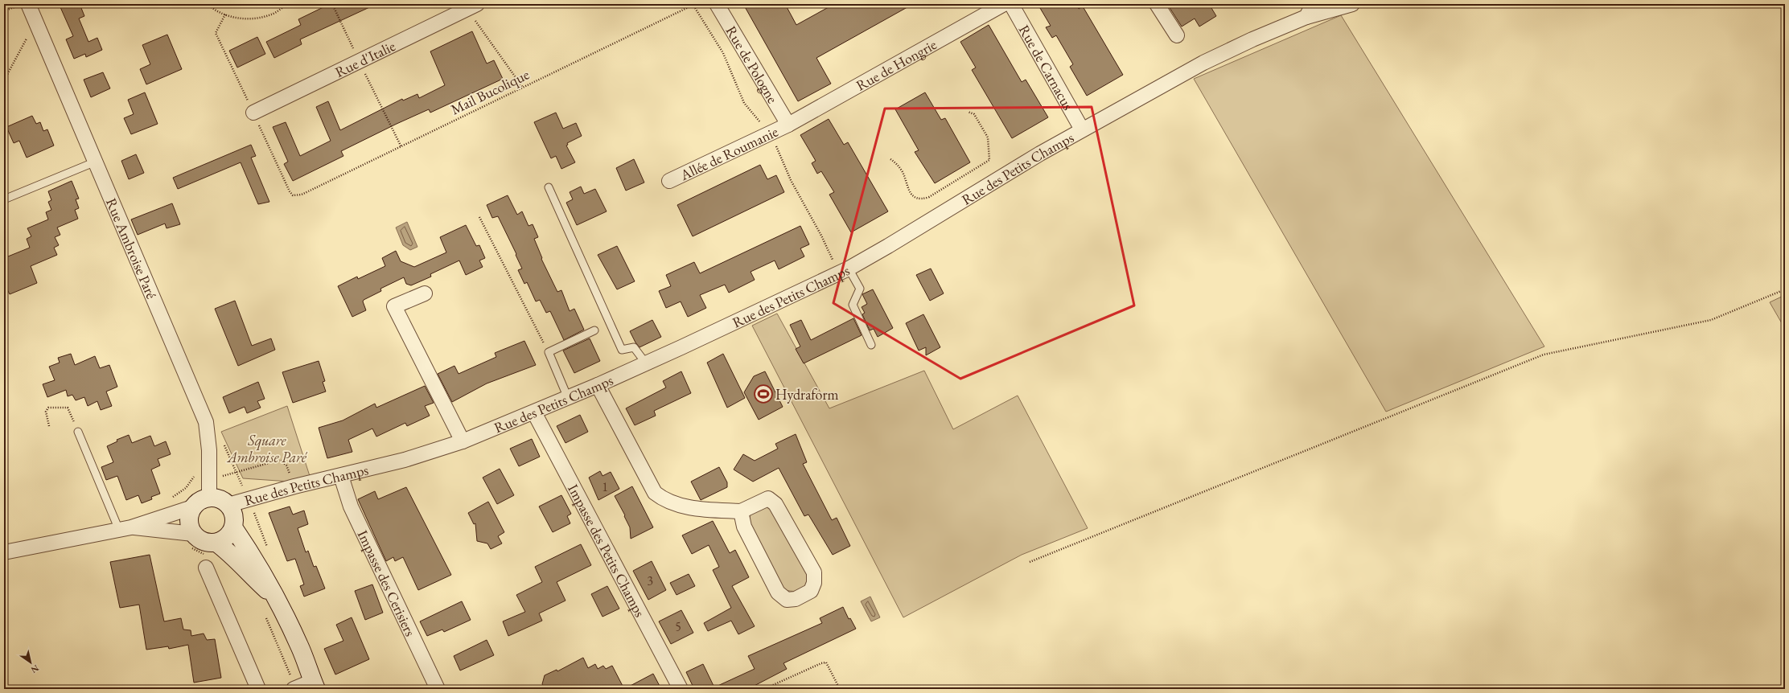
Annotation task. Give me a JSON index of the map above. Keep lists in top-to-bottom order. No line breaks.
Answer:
{"streets":{"street":["Rue d'Italie","Rue de Pologne","Rue de Hongrie","Rue de Carnacus","Allée de Roumanie","Rue des Petits Champs","Rue Ambroise Paré","Impasse des Petits Champs","Impasse des Cerisiers"],"path":["Mail Bucolique"]},"crossings":[["Rue d'Italie","Mail Bucolique"],["Rue de Pologne","Rue de Hongrie"],["Rue de Pologne","Allée de Roumanie"],["Rue de Hongrie","Allée de Roumanie"],["Rue de Carnacus","Rue des Petits Champs"],["Rue des Petits Champs","Impasse des Petits Champs"],["Rue des Petits Champs","Impasse des Cerisiers"]],"parks":["Square Ambroise Paré"],"places":{"sports":["Hydraform"]},"house_numbers":["1","3","5"],"north":"bottom right"}
